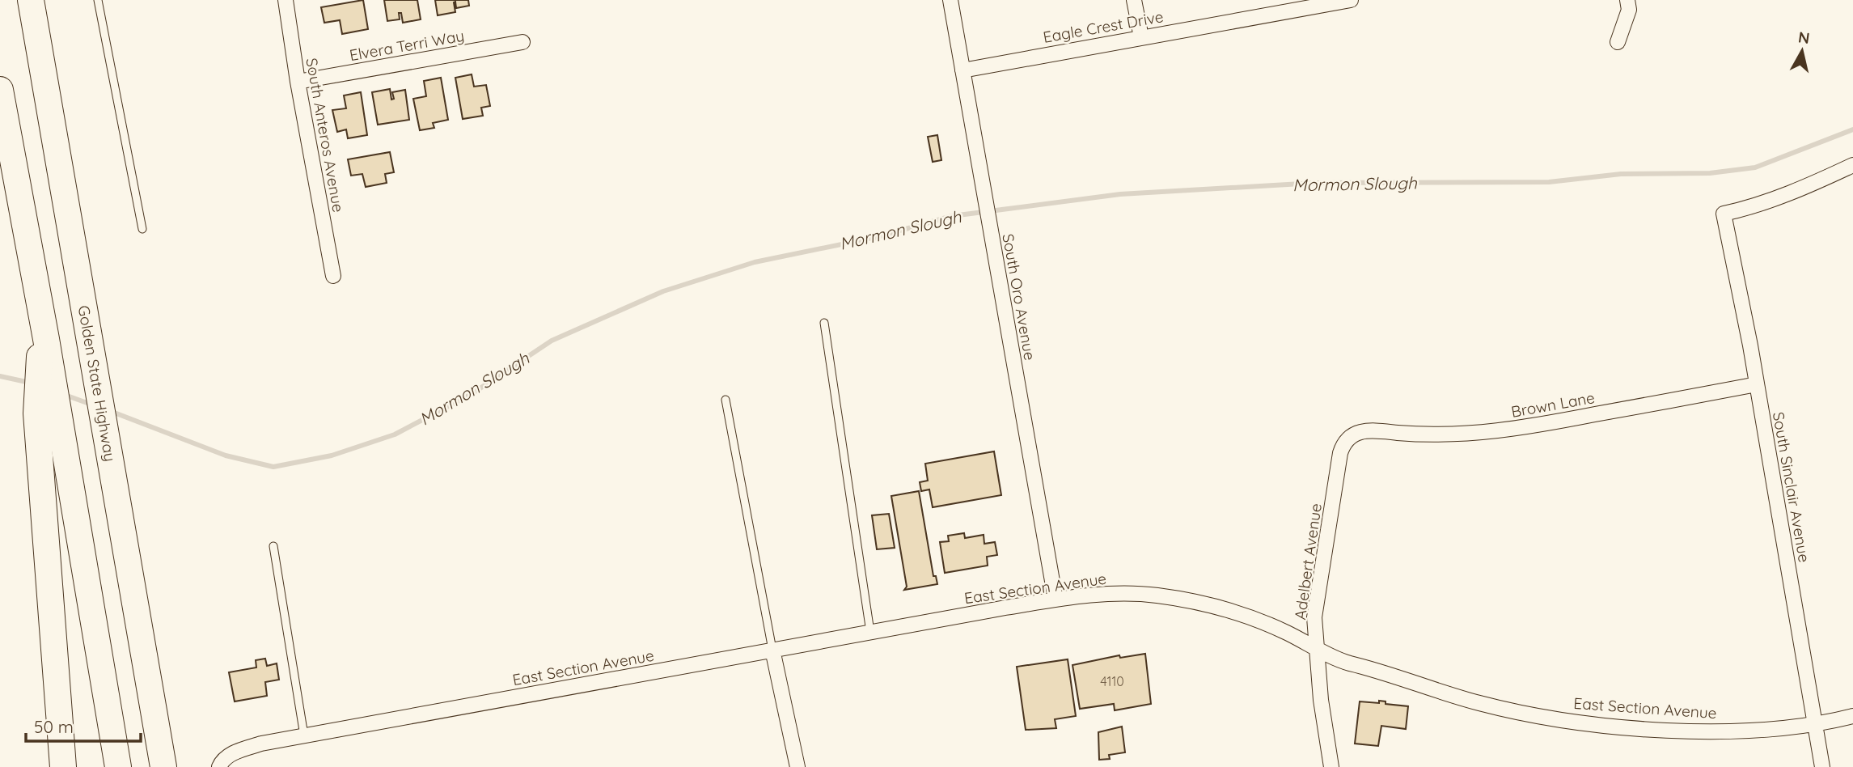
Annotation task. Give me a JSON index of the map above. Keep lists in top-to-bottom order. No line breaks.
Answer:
{"streets":{"highway":["Golden State Highway"],"street":["Eagle Crest Drive","Elvera Terri Way","South Anteros Avenue","South Oro Avenue","Brown Lane","South Sinclair Avenue","Adelbert Avenue","East Section Avenue"]},"crossings":[["Eagle Crest Drive","South Oro Avenue"],["Elvera Terri Way","South Anteros Avenue"],["South Oro Avenue","East Section Avenue"],["Brown Lane","South Sinclair Avenue"],["Brown Lane","Adelbert Avenue"],["South Sinclair Avenue","East Section Avenue"],["Adelbert Avenue","East Section Avenue"]],"water":["Mormon Slough"],"house_numbers":["4110"],"scale_bar":"50 m","north":"top"}
